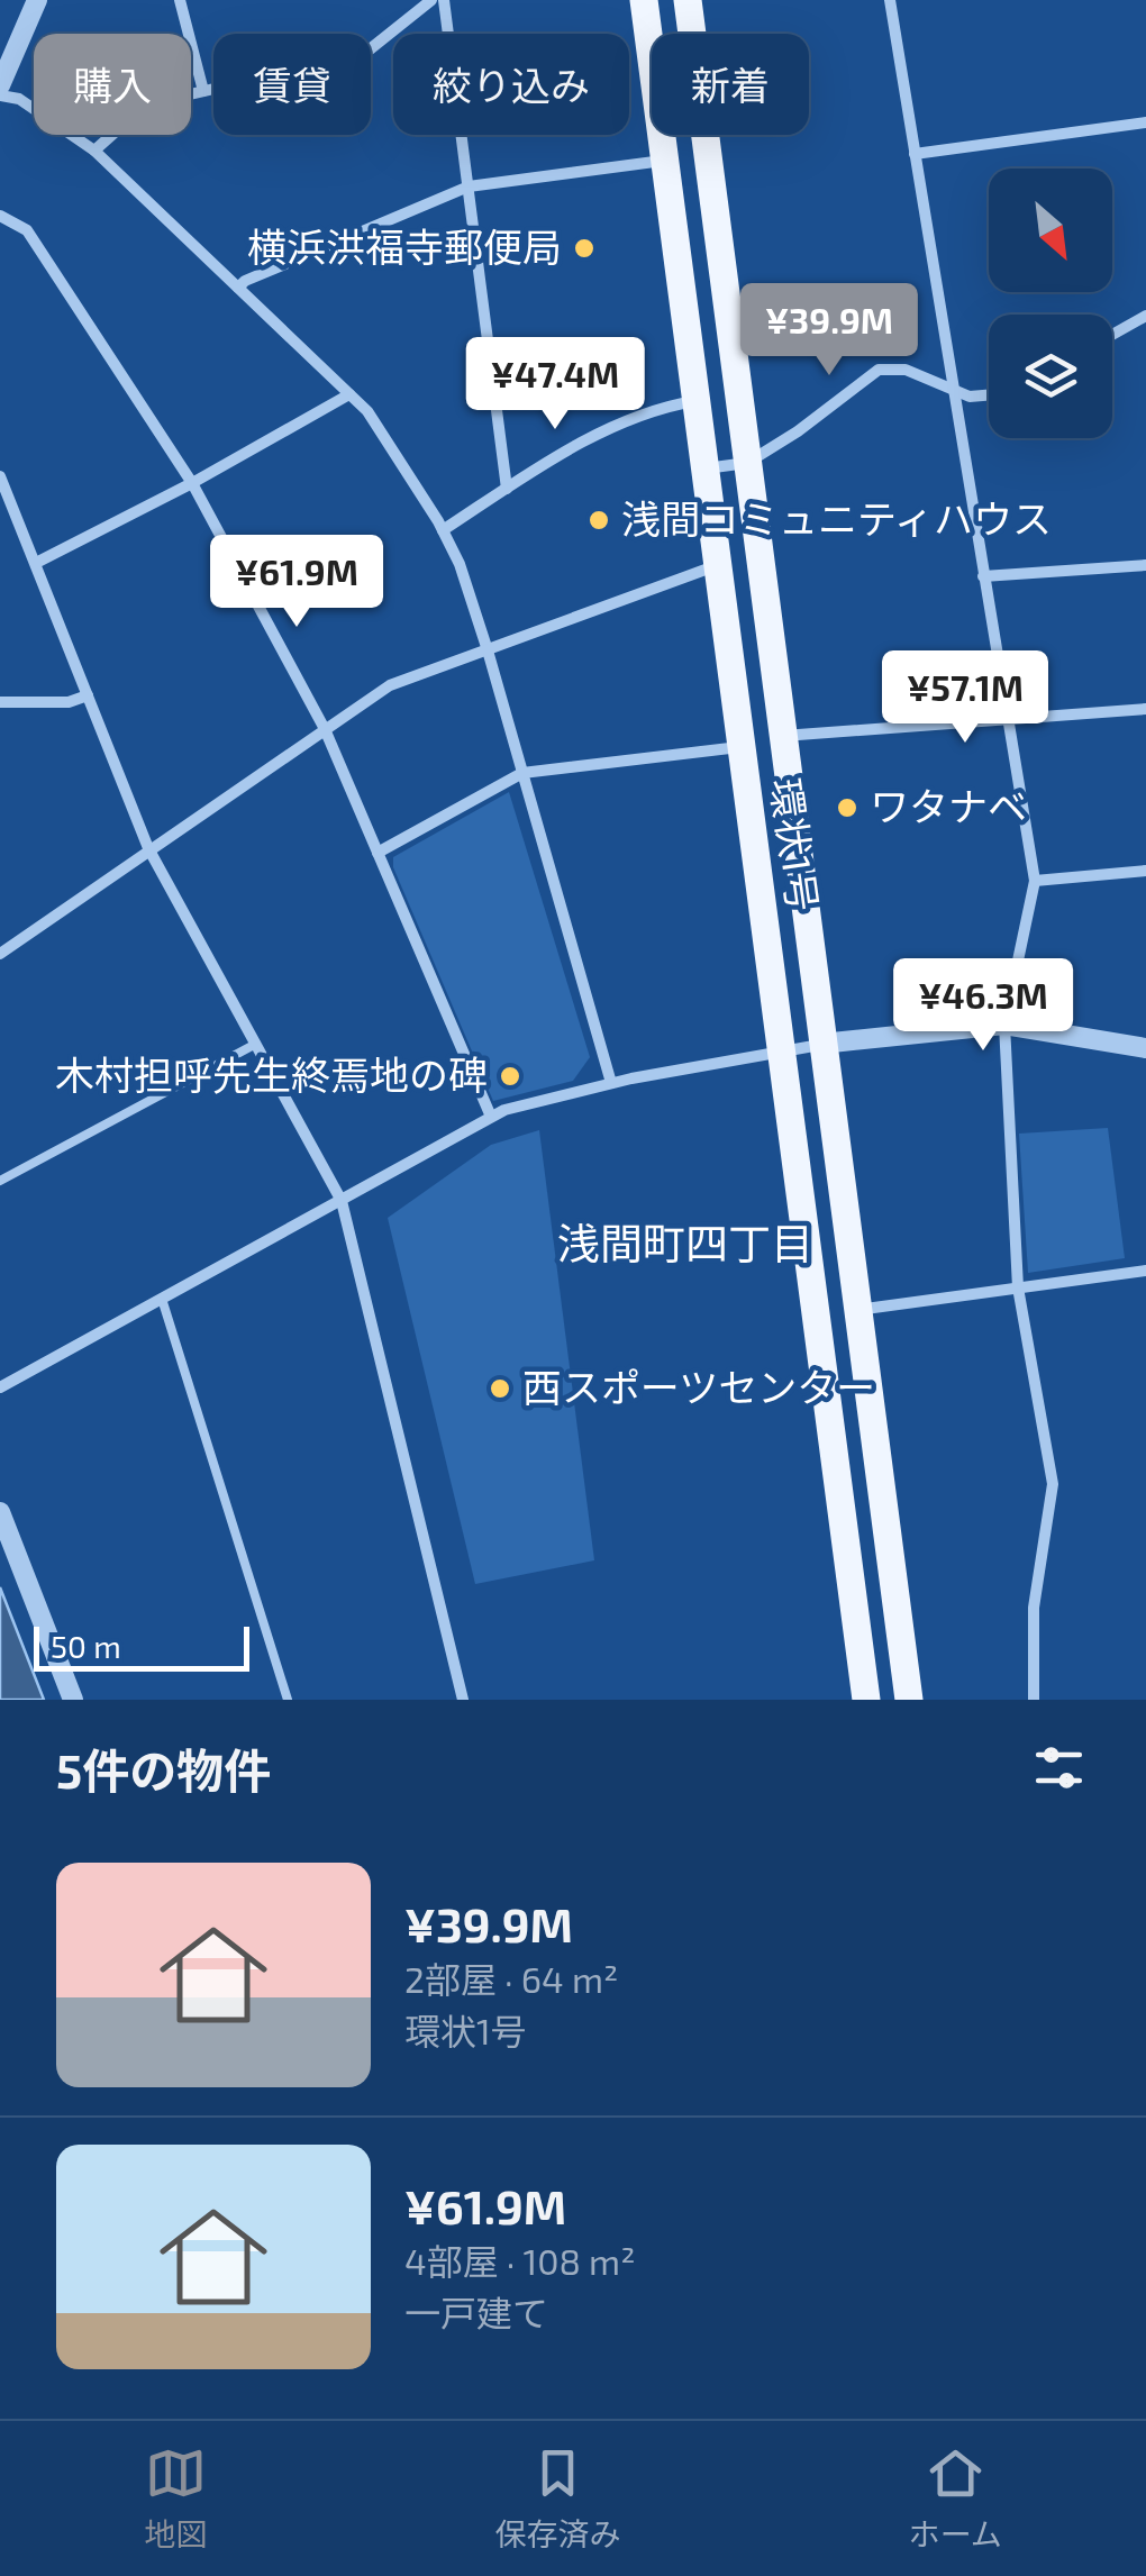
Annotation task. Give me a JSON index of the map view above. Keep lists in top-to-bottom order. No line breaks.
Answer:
{"streets":{"main road":["環状1号"]},"districts":["浅間町四丁目"],"places":["横浜洪福寺郵便局","浅間コミュニティハウス","ワタナベ","木村担呼先生終焉地の碑","西スポーツセンター"],"scale_bar":"50 m","north":"bottom right","page":{"chip":["購入","賃貸","絞り込み","新着"],"price":["¥39.9M","¥47.4M","¥61.9M","¥57.1M","¥46.3M"],"scale":"50 m","heading":"5件の物件","list":[{"name":"¥39.9M","note":"2部屋 · 64 m² · 環状1号"},{"name":"¥61.9M","note":"4部屋 · 108 m² · 一戸建て"}],"tabs":["地図","保存済み","ホーム"]}}
